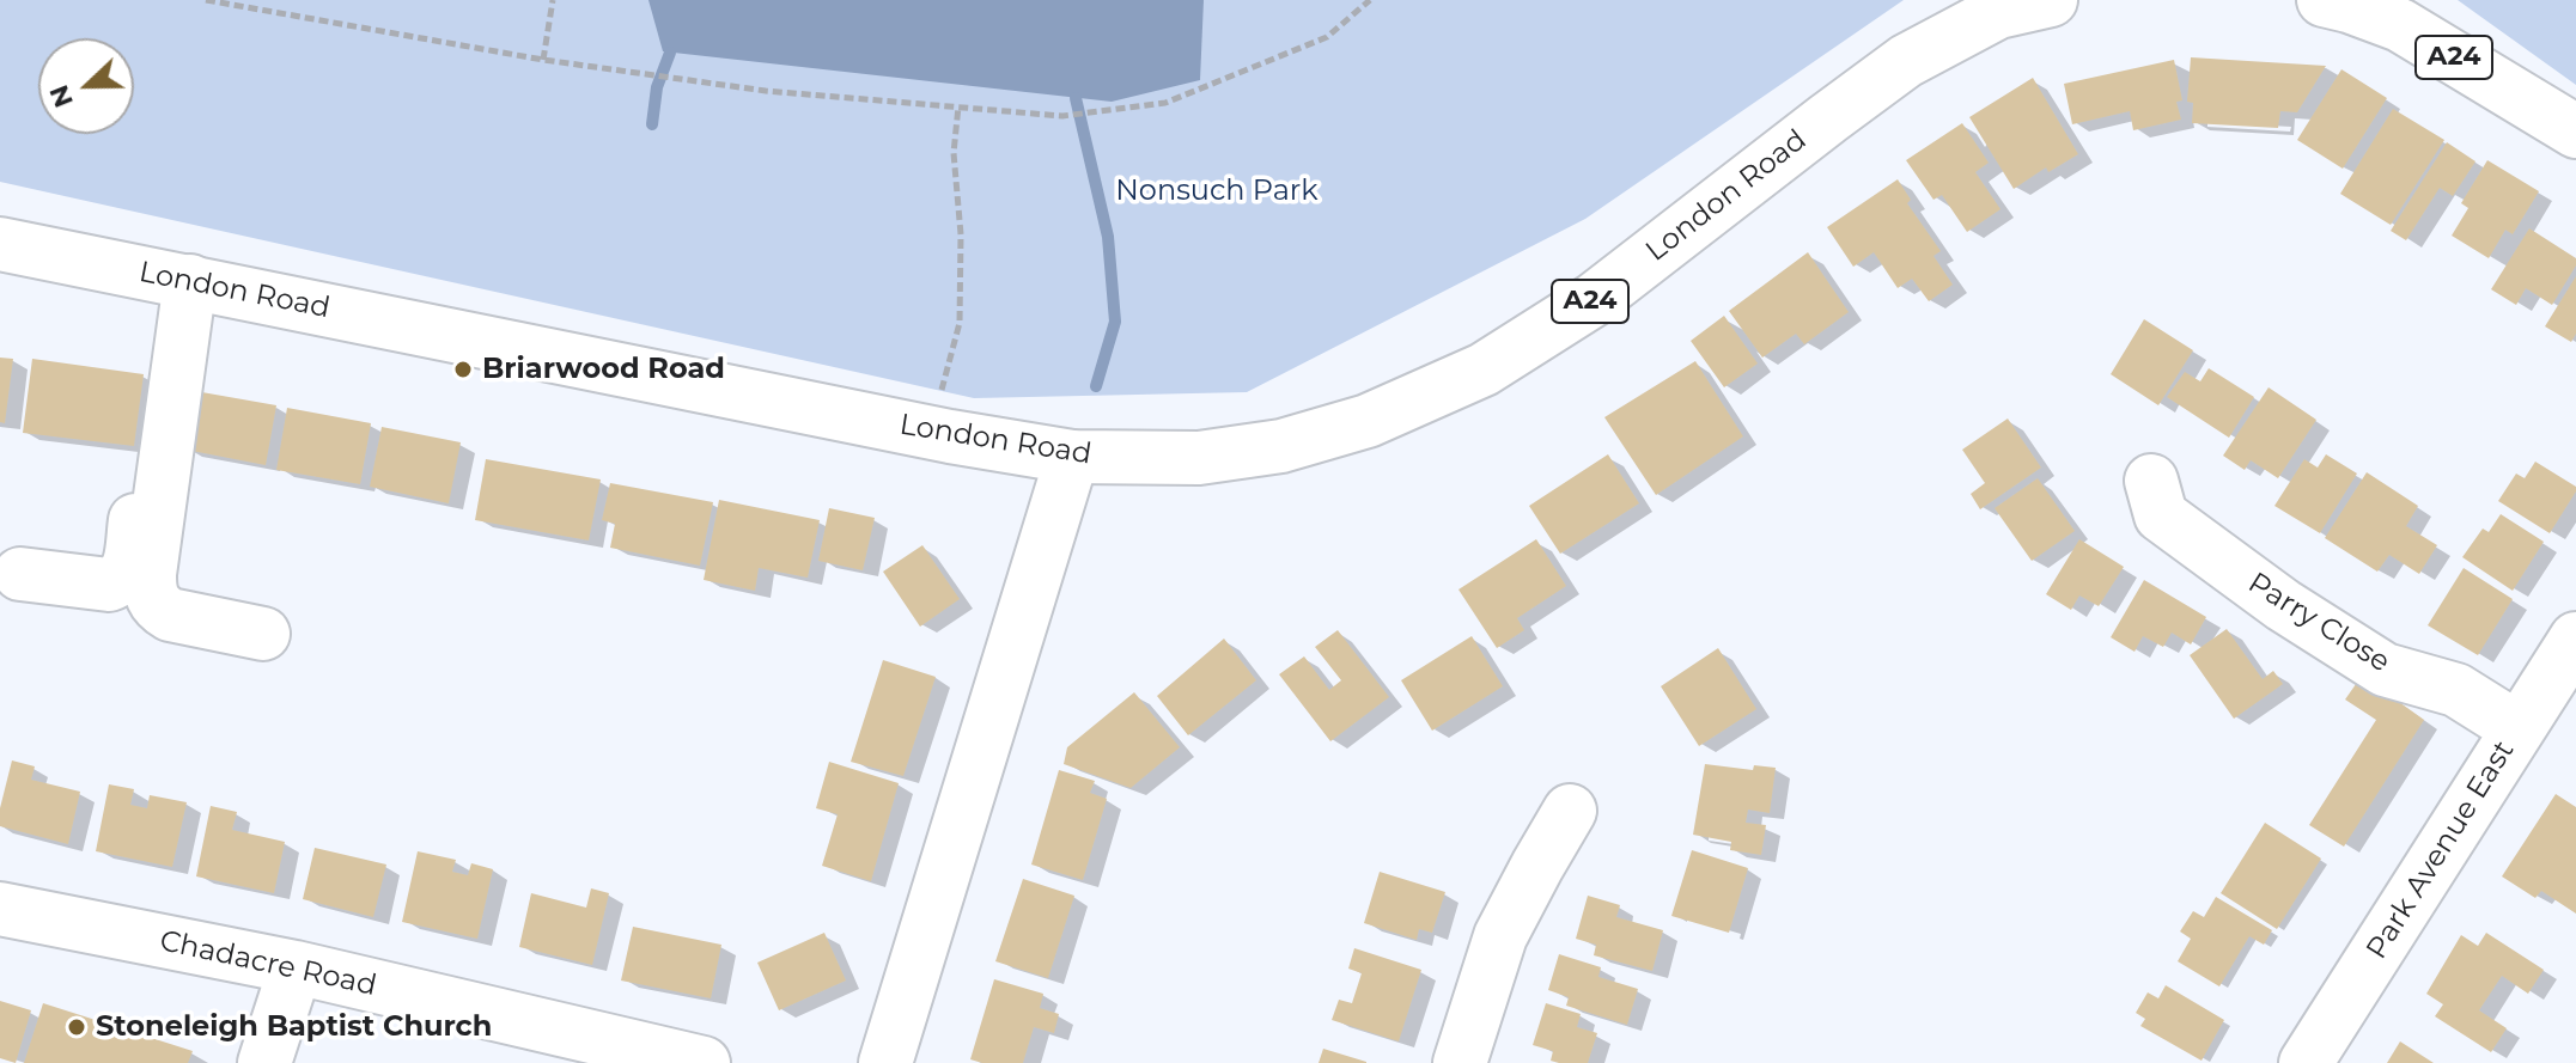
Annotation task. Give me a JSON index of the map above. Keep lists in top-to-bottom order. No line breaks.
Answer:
{"streets":{"main road":["A24","London Road","Parry Close","Park Avenue East","Chadacre Road"]},"crossings":[["Parry Close","Park Avenue East"]],"parks":["Nonsuch Park"],"places":["Briarwood Road","Stoneleigh Baptist Church"],"north":"left"}
